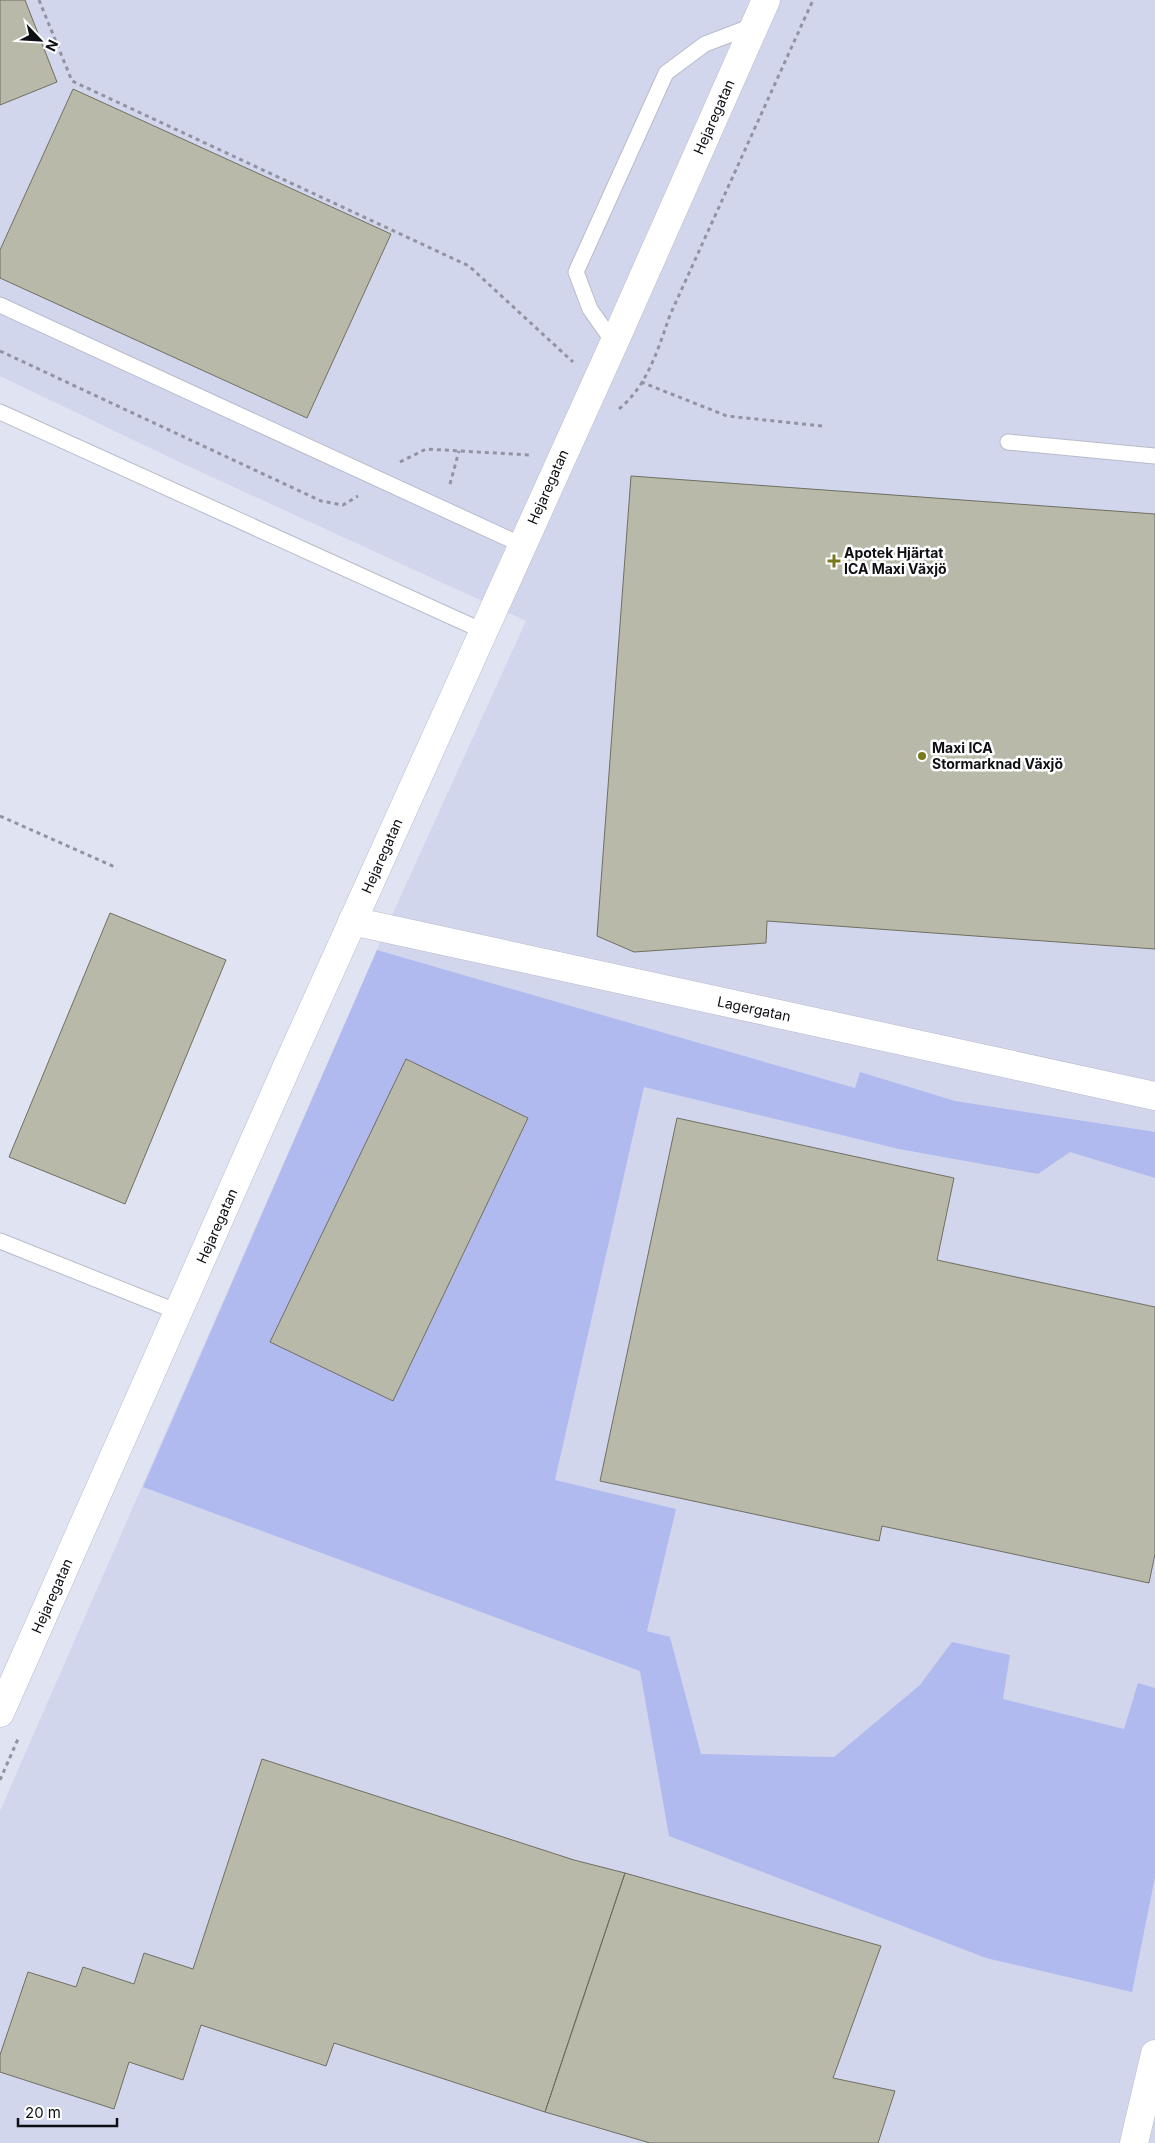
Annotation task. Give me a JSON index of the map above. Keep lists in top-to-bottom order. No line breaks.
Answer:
{"streets":{"street":["Hejaregatan","Lagergatan"]},"crossings":[["Hejaregatan","Lagergatan"]],"places":{"health":["Apotek Hjärtat ICA Maxi Växjö"],"other":["Maxi ICA Stormarknad Växjö"]},"scale_bar":"20 m","north":"bottom right"}
